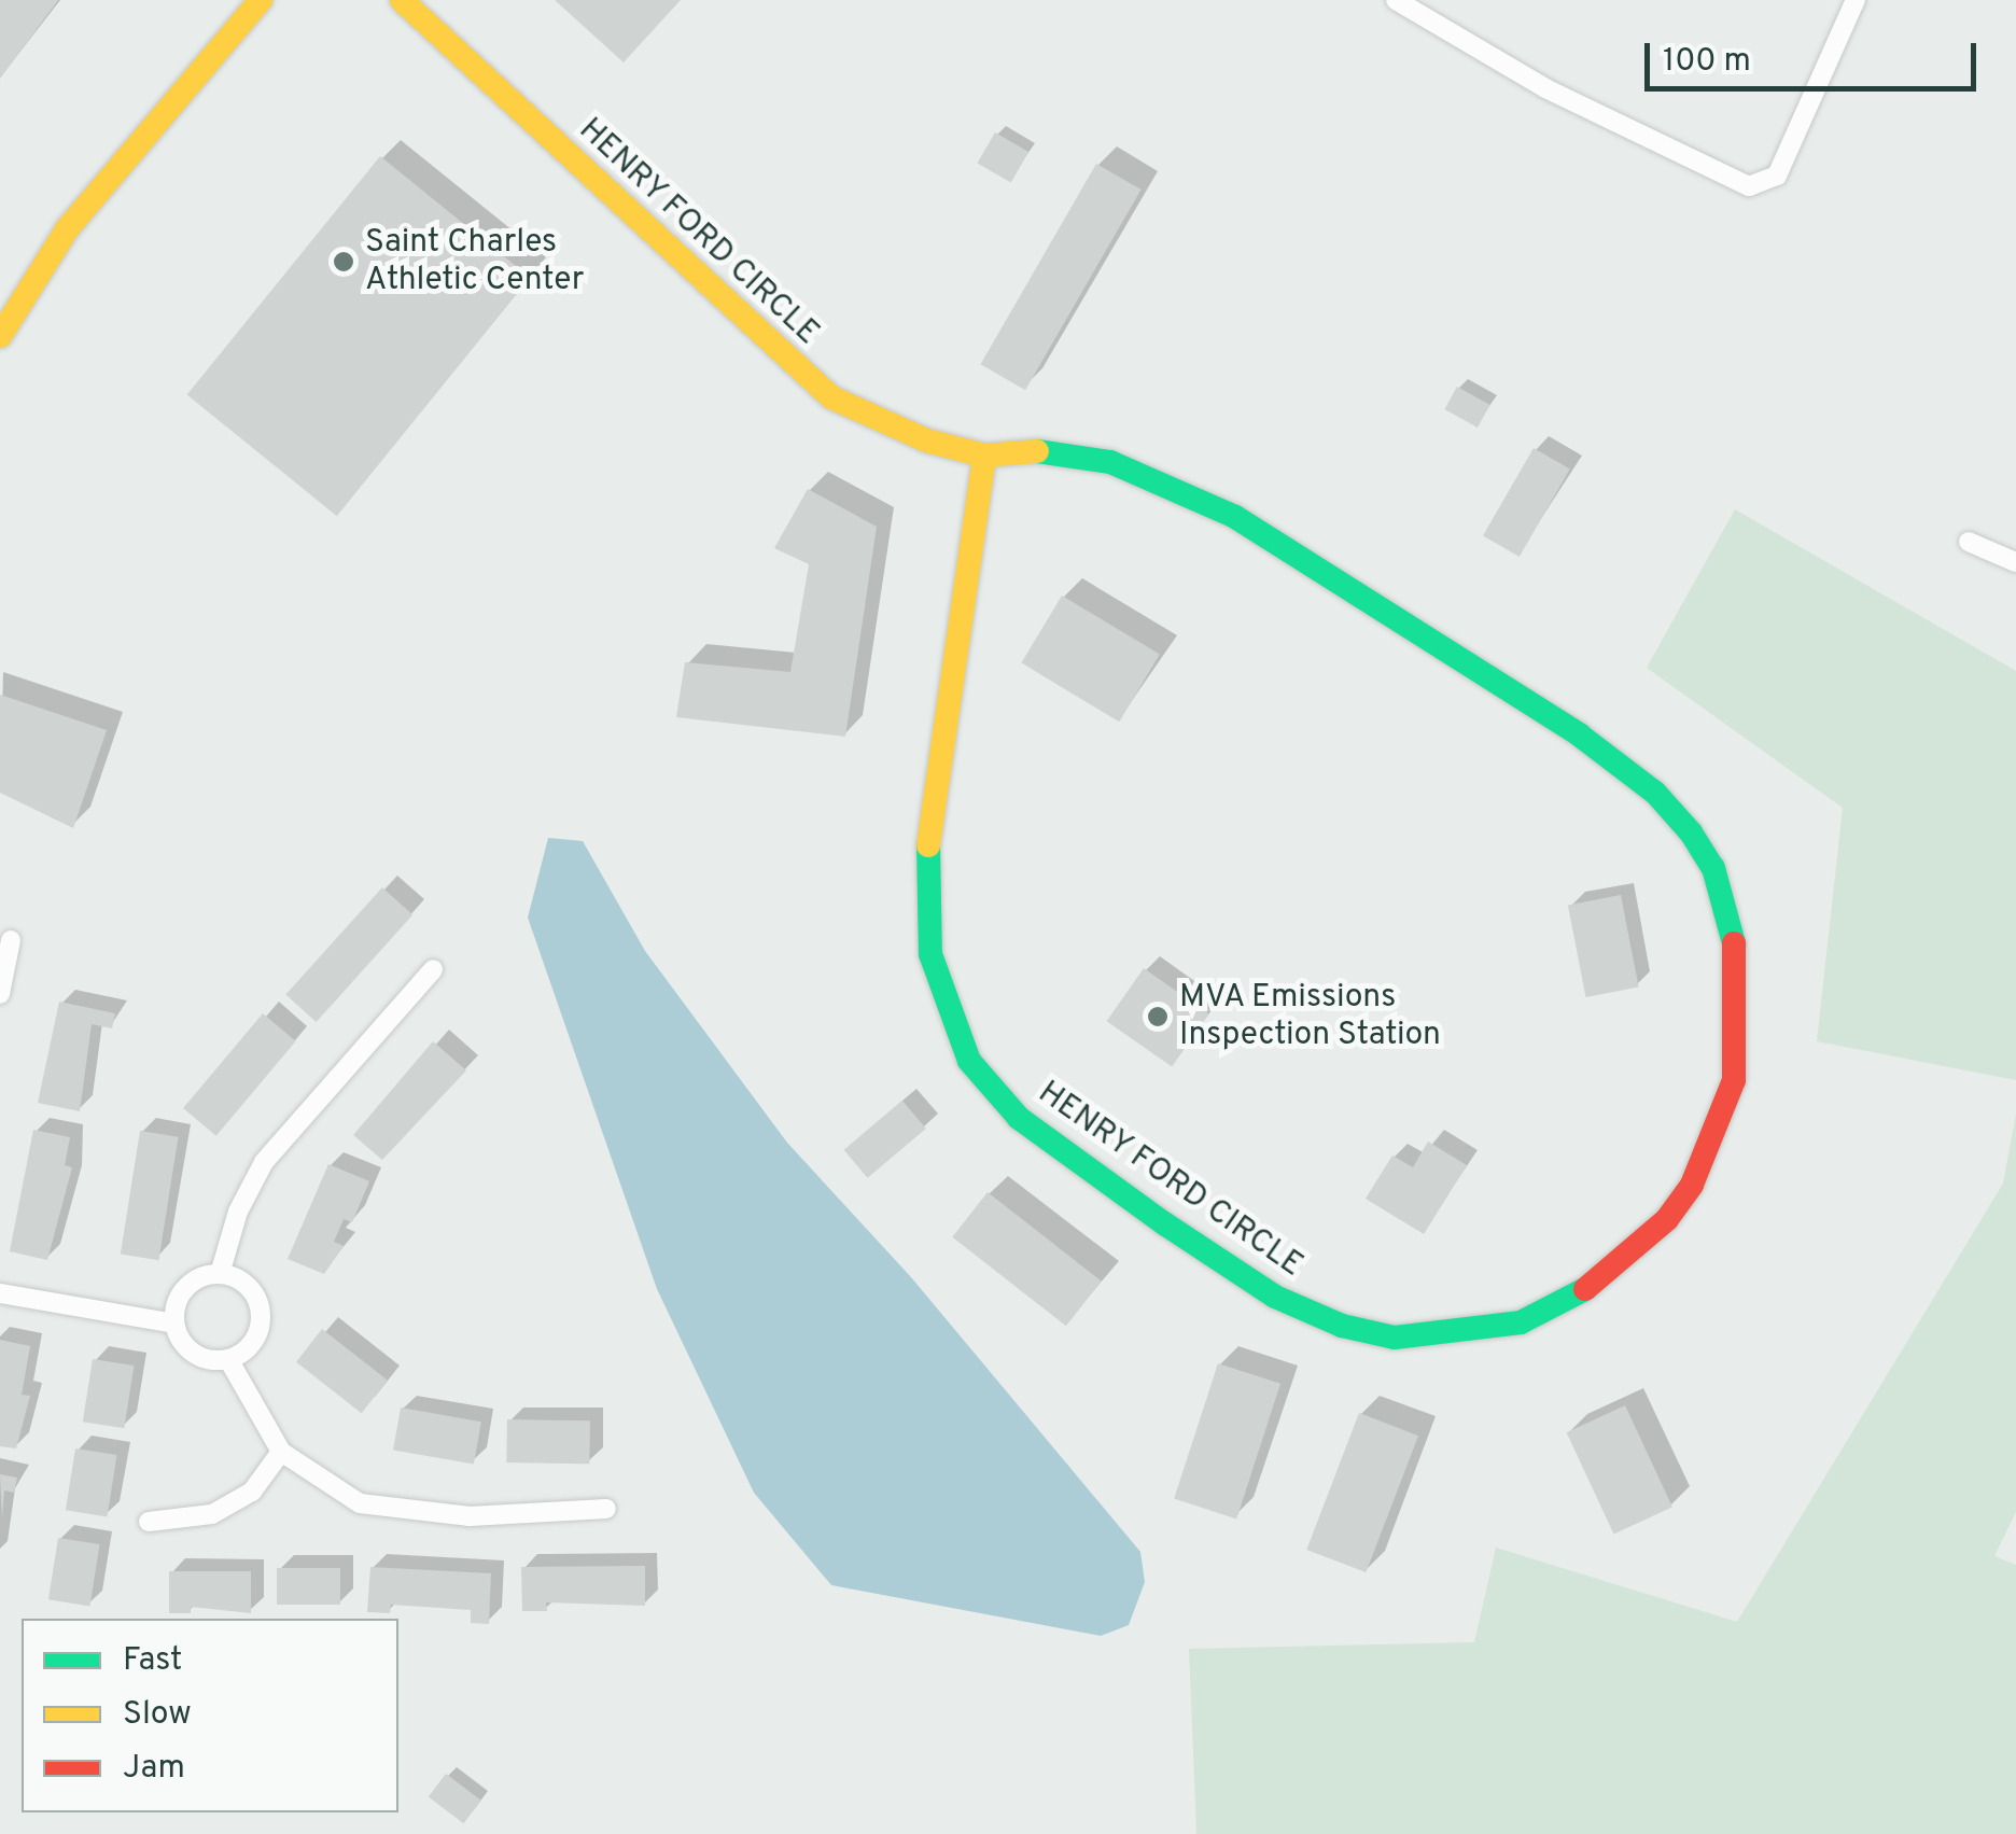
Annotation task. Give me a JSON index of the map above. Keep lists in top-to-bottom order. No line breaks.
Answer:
{"streets":{"street":["HENRY FORD CIRCLE"]},"places":["Saint Charles Athletic Center","MVA Emissions Inspection Station"],"legend":["Fast","Slow","Jam"],"scale_bar":"100 m"}
